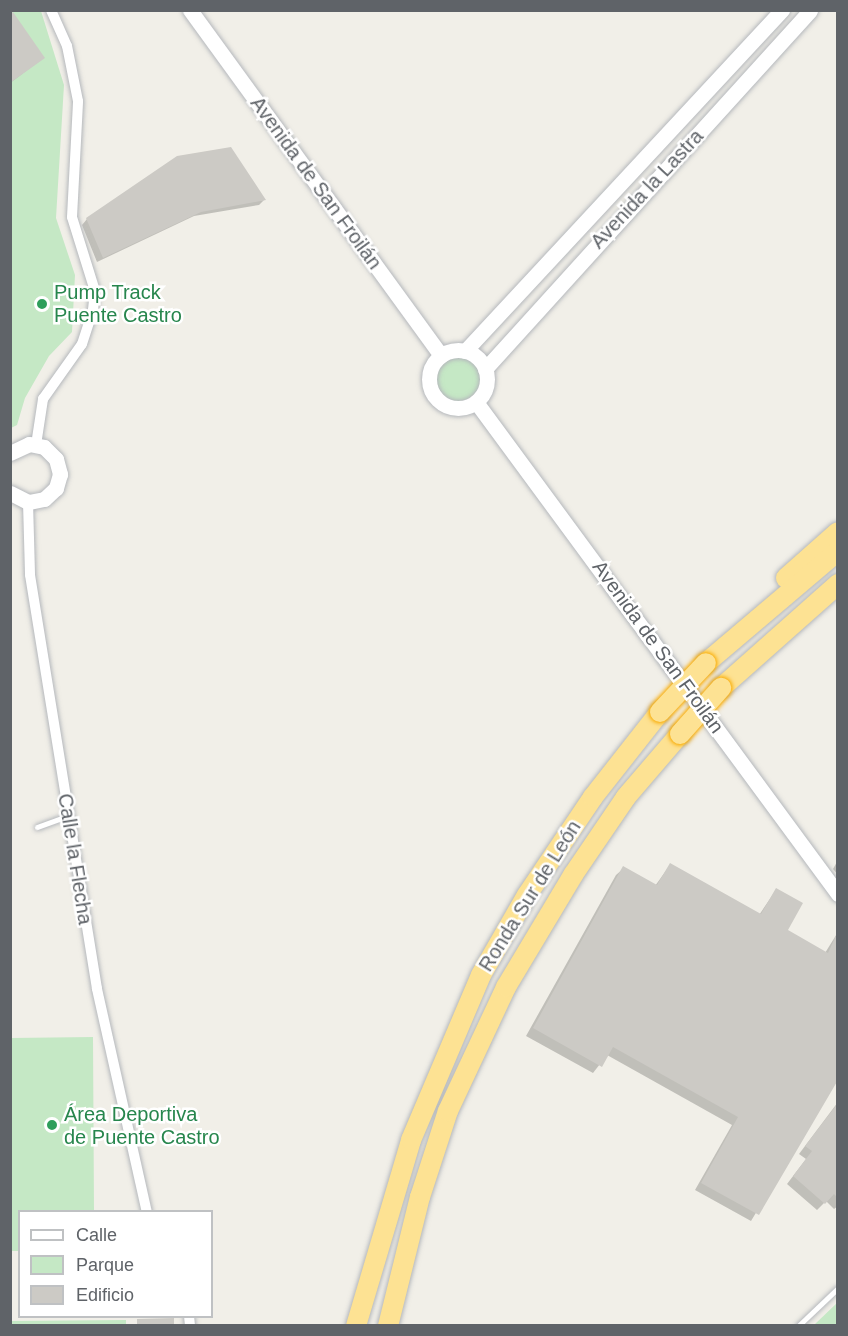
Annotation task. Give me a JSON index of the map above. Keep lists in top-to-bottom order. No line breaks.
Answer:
{"streets":{"highway":["Ronda Sur de León"],"main road":["Avenida de San Froilán","Avenida la Lastra"],"street":["Calle la Flecha"]},"crossings":[["Avenida de San Froilán","Avenida la Lastra"]],"places":["Pump Track Puente Castro","Área Deportiva de Puente Castro"],"legend":["Calle","Parque","Edificio"]}
